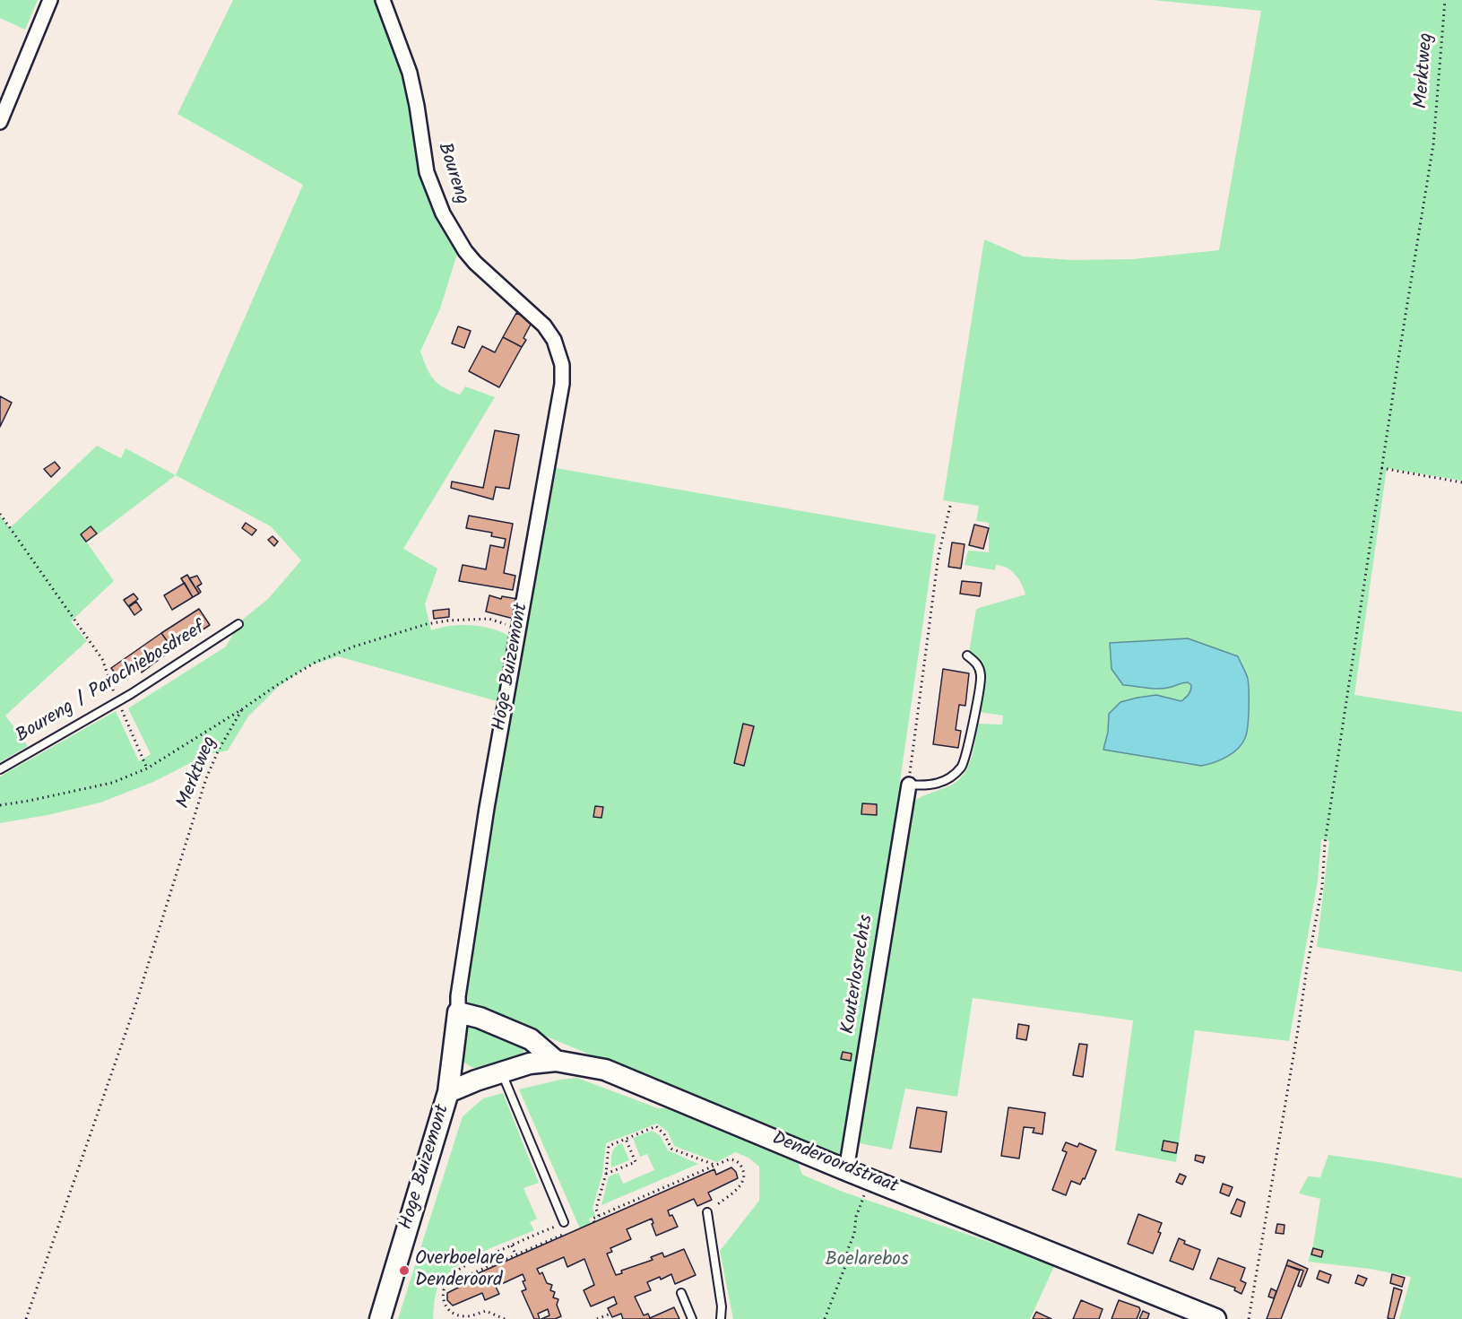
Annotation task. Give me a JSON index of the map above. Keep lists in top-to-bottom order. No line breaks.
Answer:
{"streets":{"street":["Boureng","Hoge Buizemont","Kouterlosrechts","Denderoordstraat"],"lane":["Boureng / Parochiebosdreef"],"path":["Merktweg"]},"crossings":[["Boureng","Hoge Buizemont"],["Hoge Buizemont","Denderoordstraat"],["Kouterlosrechts","Denderoordstraat"]],"parks":["Boelarebos"],"places":["Overboelare Denderoord"]}
